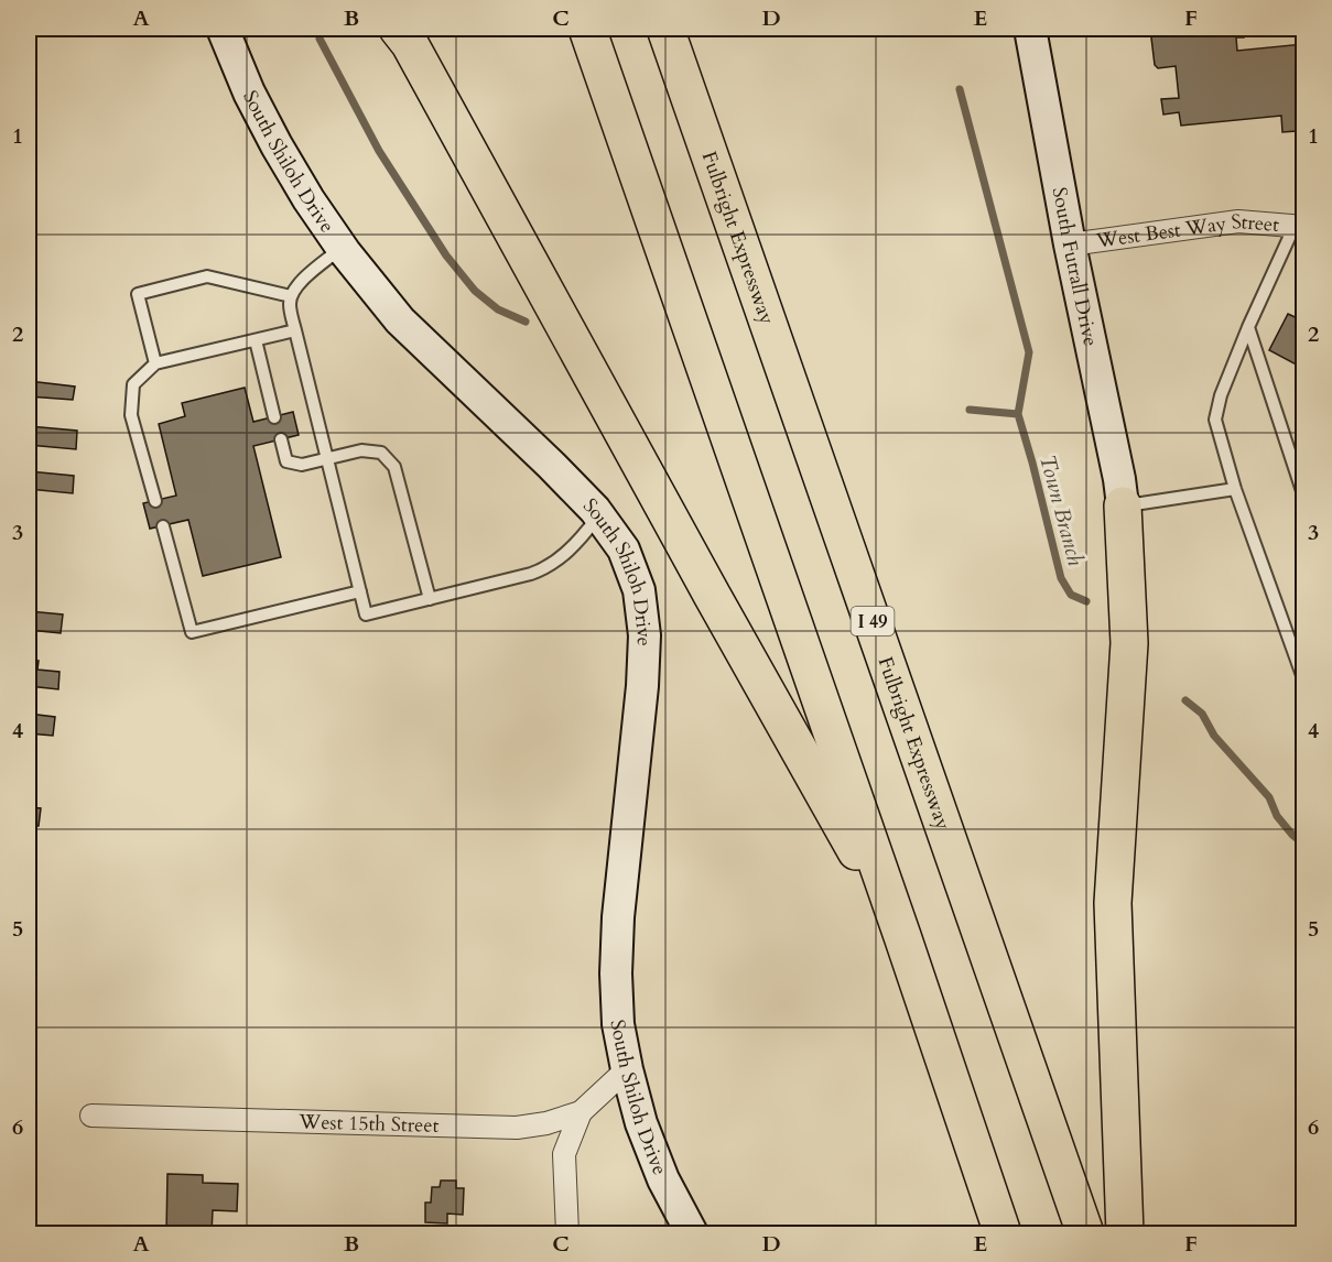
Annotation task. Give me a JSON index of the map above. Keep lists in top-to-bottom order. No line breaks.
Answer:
{"streets":{"highway":["Fulbright Expressway","I 49"],"street":["South Shiloh Drive","West Best Way Street","South Futrall Drive","West 15th Street"]},"crossings":[["South Shiloh Drive","West 15th Street"],["West Best Way Street","South Futrall Drive"]],"water":["Town Branch"],"grid":{"columns":["A","B","C","D","E","F"],"rows":["1","2","3","4","5","6"]}}
